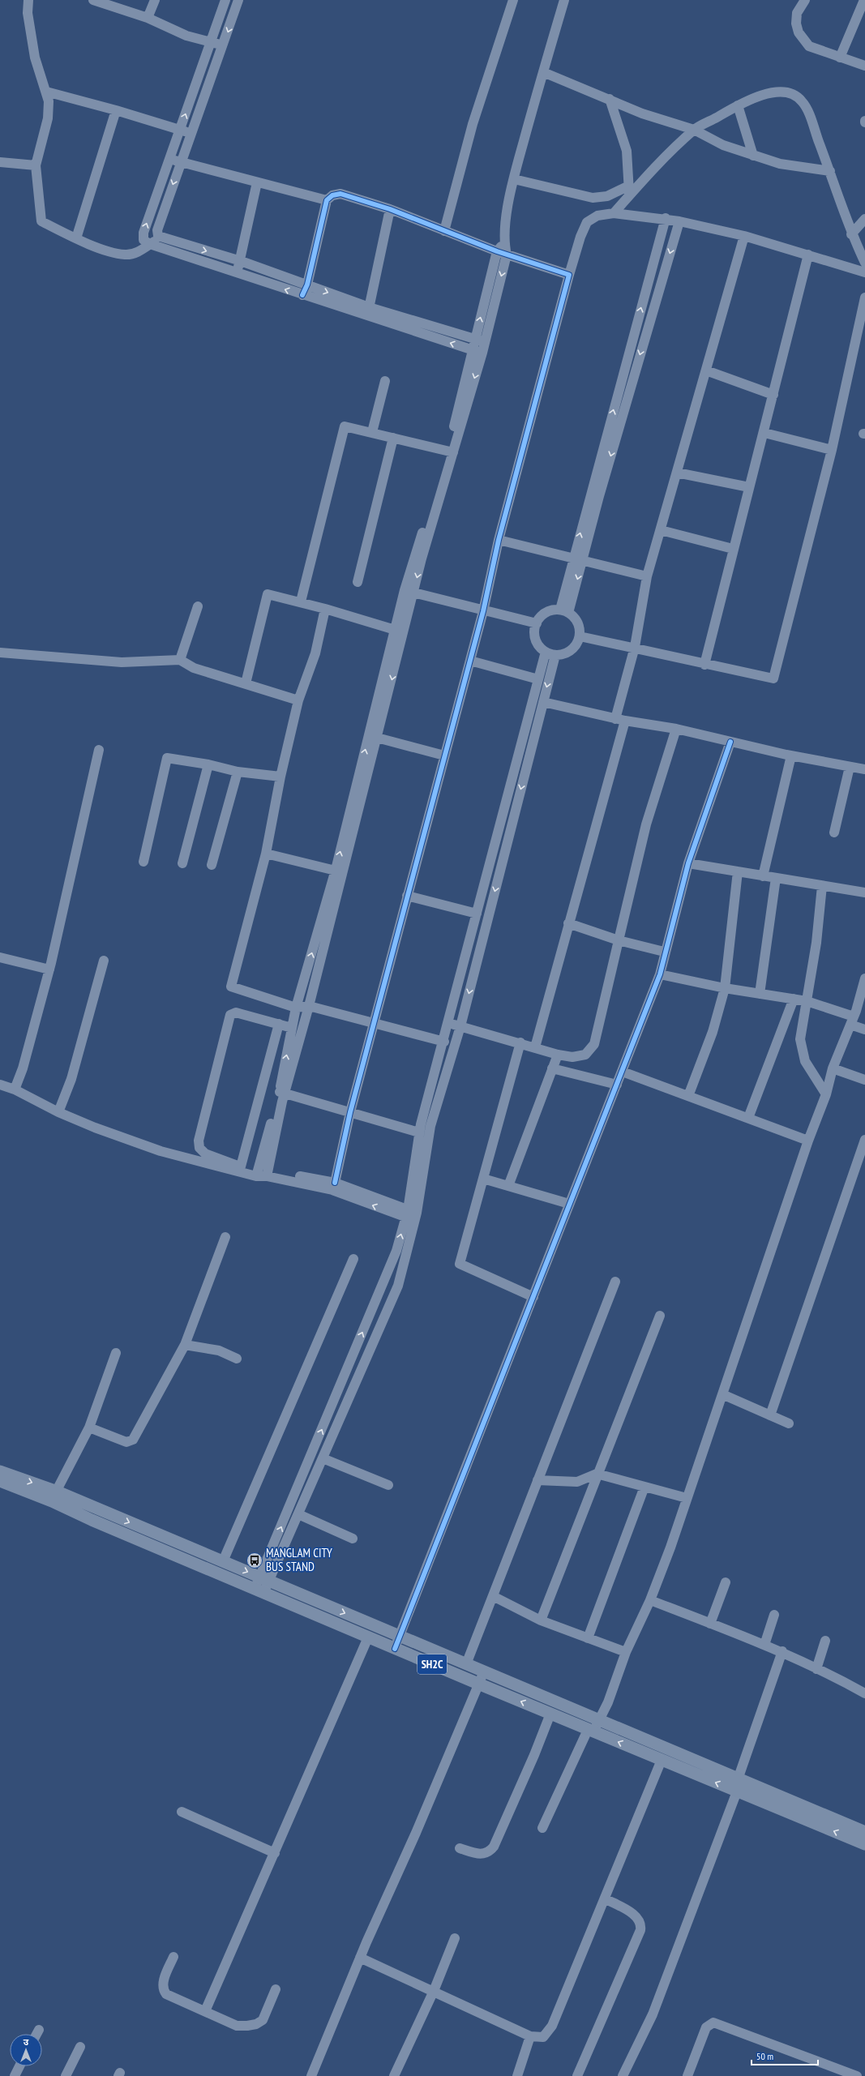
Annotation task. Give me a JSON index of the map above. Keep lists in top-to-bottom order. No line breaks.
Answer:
{"streets":{"main road":["SH2C"]},"places":{"bus stop":["MANGLAM CITY BUS STAND"]},"scale_bar":"50 m","north":"top"}
